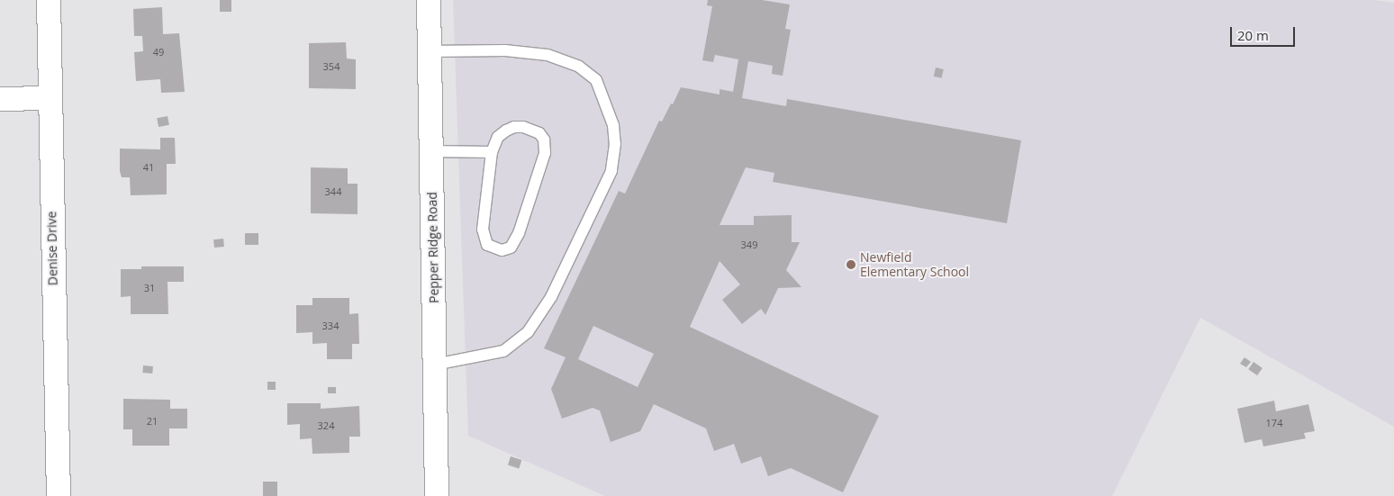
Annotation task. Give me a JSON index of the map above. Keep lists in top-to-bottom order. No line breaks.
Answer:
{"streets":{"street":["Pepper Ridge Road","Denise Drive"]},"places":["Newfield Elementary School"],"house_numbers":["49","354","41","344","349","31","334","21","174","324"],"scale_bar":"20 m"}
